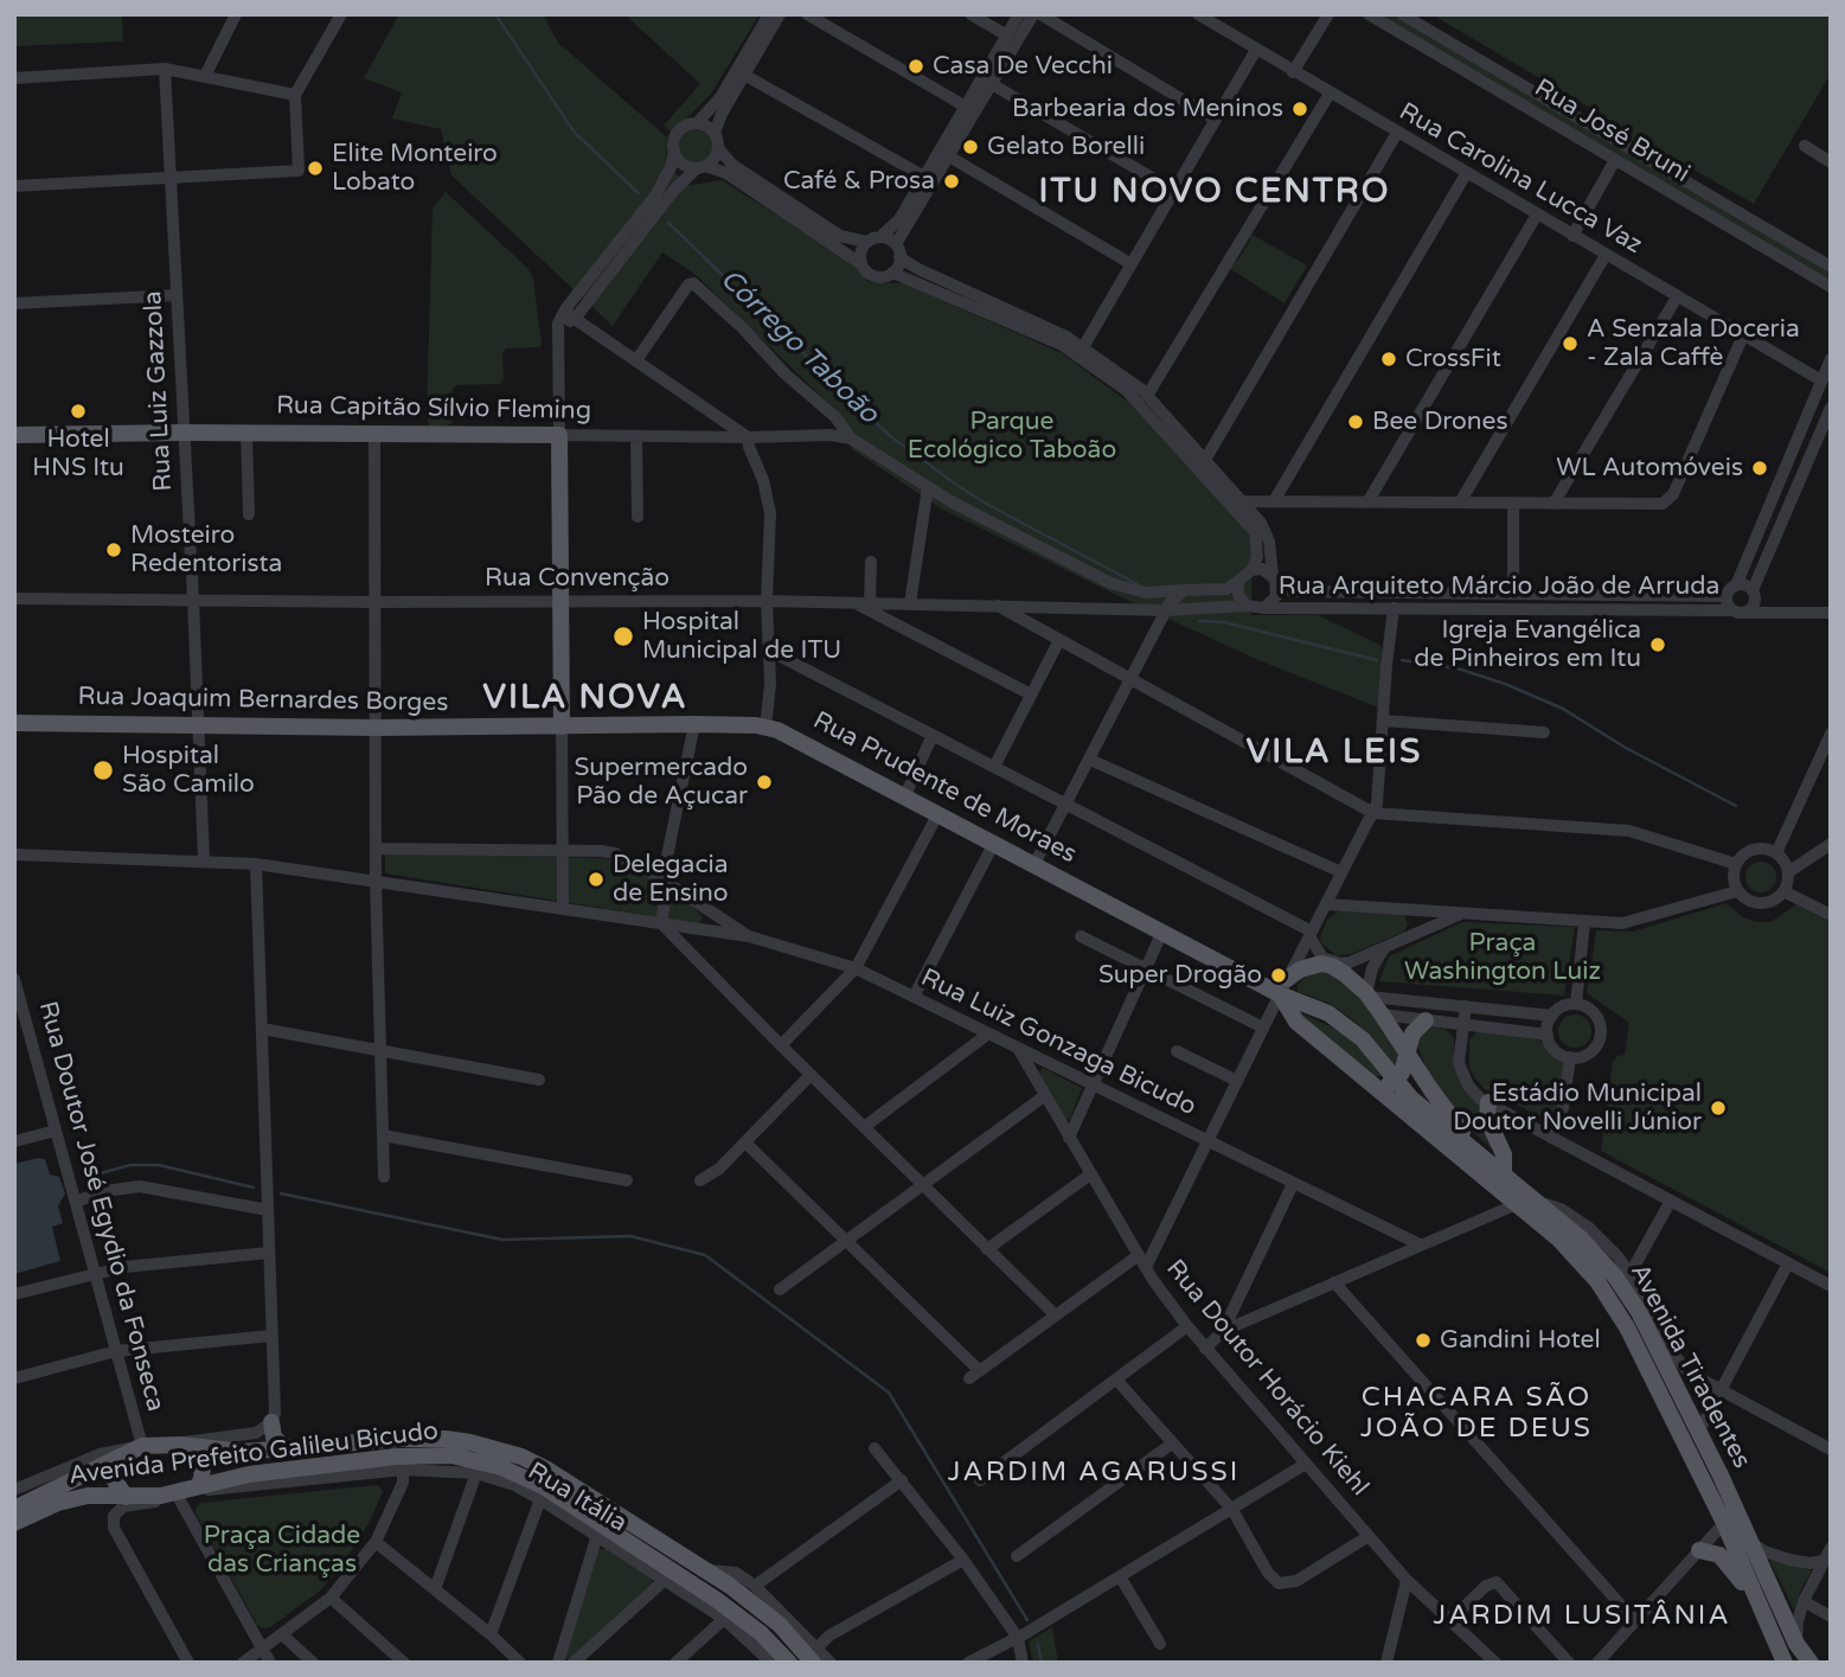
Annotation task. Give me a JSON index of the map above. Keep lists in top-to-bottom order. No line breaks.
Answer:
{"streets":{"main road":["Rua Capitão Sílvio Fleming","Rua Joaquim Bernardes Borges","Rua Prudente de Moraes","Avenida Tiradentes","Avenida Prefeito Galileu Bicudo"],"street":["Rua José Bruni","Rua Carolina Lucca Vaz","Rua Luiz Gazzola","Rua Convenção","Rua Arquiteto Márcio João de Arruda","Rua Luiz Gonzaga Bicudo","Rua Doutor José Egydio da Fonseca","Rua Doutor Horácio Kiehl","Rua Itália"]},"crossings":[["Rua Luiz Gazzola","Rua Capitão Sílvio Fleming"],["Rua Luiz Gazzola","Rua Convenção"],["Rua Luiz Gazzola","Rua Joaquim Bernardes Borges"],["Rua Luiz Gazzola","Rua Luiz Gonzaga Bicudo"],["Rua Convenção","Rua Arquiteto Márcio João de Arruda"],["Rua Joaquim Bernardes Borges","Rua Prudente de Moraes"],["Rua Prudente de Moraes","Avenida Tiradentes"],["Rua Luiz Gonzaga Bicudo","Rua Doutor Horácio Kiehl"],["Rua Doutor José Egydio da Fonseca","Avenida Prefeito Galileu Bicudo"],["Avenida Prefeito Galileu Bicudo","Rua Itália"]],"districts":["ITU NOVO CENTRO","VILA NOVA","VILA LEIS","CHACARA SÃO JOÃO DE DEUS","JARDIM AGARUSSI","JARDIM LUSITÂNIA"],"water":["Córrego Taboão"],"parks":["Parque Ecológico Taboão","Praça Washington Luiz","Praça Cidade das Crianças"],"places":["Casa De Vecchi","Barbearia dos Meninos","Gelato Borelli","Elite Monteiro Lobato","Café & Prosa","A Senzala Doceria - Zala Caffè","CrossFit","Hotel HNS Itu","Bee Drones","WL Automóveis","Mosteiro Redentorista","Hospital Municipal de ITU","Igreja Evangélica de Pinheiros em Itu","Hospital São Camilo","Supermercado Pão de Açucar","Delegacia de Ensino","Super Drogão","Estádio Municipal Doutor Novelli Júnior","Gandini Hotel"]}
